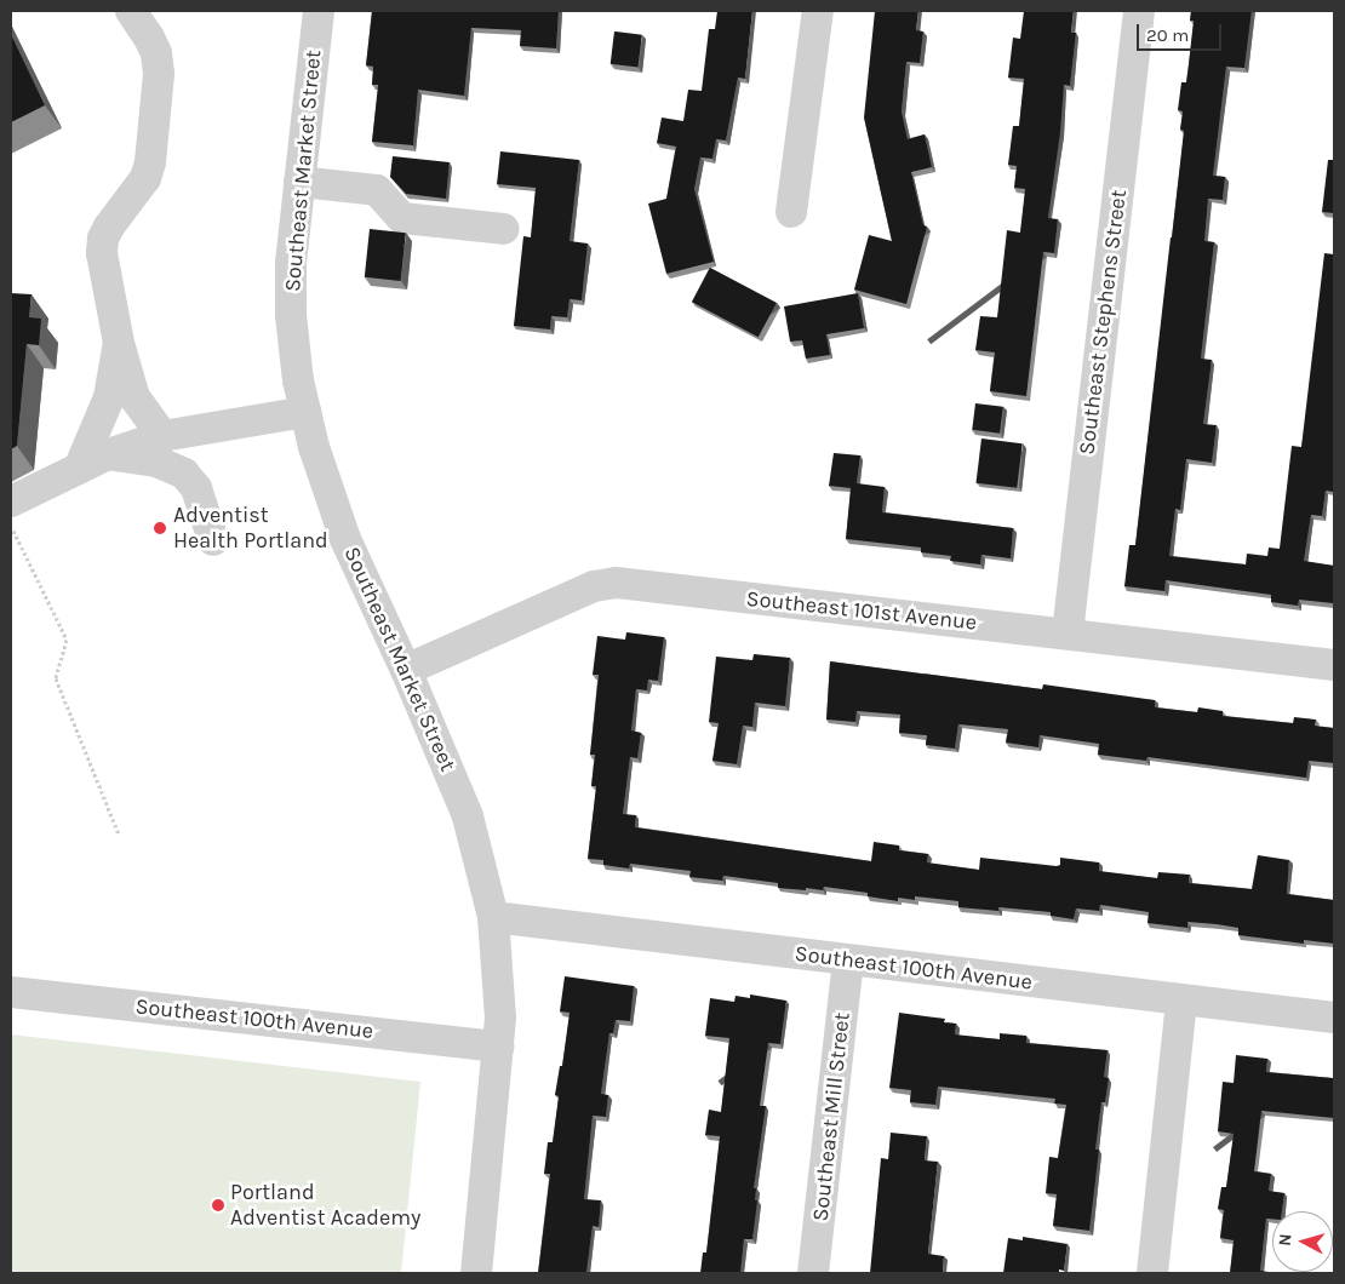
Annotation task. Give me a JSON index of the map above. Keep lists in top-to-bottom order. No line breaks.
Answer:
{"streets":{"street":["Southeast Market Street","Southeast Stephens Street","Southeast 101st Avenue","Southeast 100th Avenue","Southeast Mill Street"]},"crossings":[["Southeast Market Street","Southeast 101st Avenue"],["Southeast Market Street","Southeast 100th Avenue"],["Southeast Stephens Street","Southeast 101st Avenue"],["Southeast 100th Avenue","Southeast Mill Street"]],"places":["Adventist Health Portland","Portland Adventist Academy"],"scale_bar":"20 m","north":"left"}
